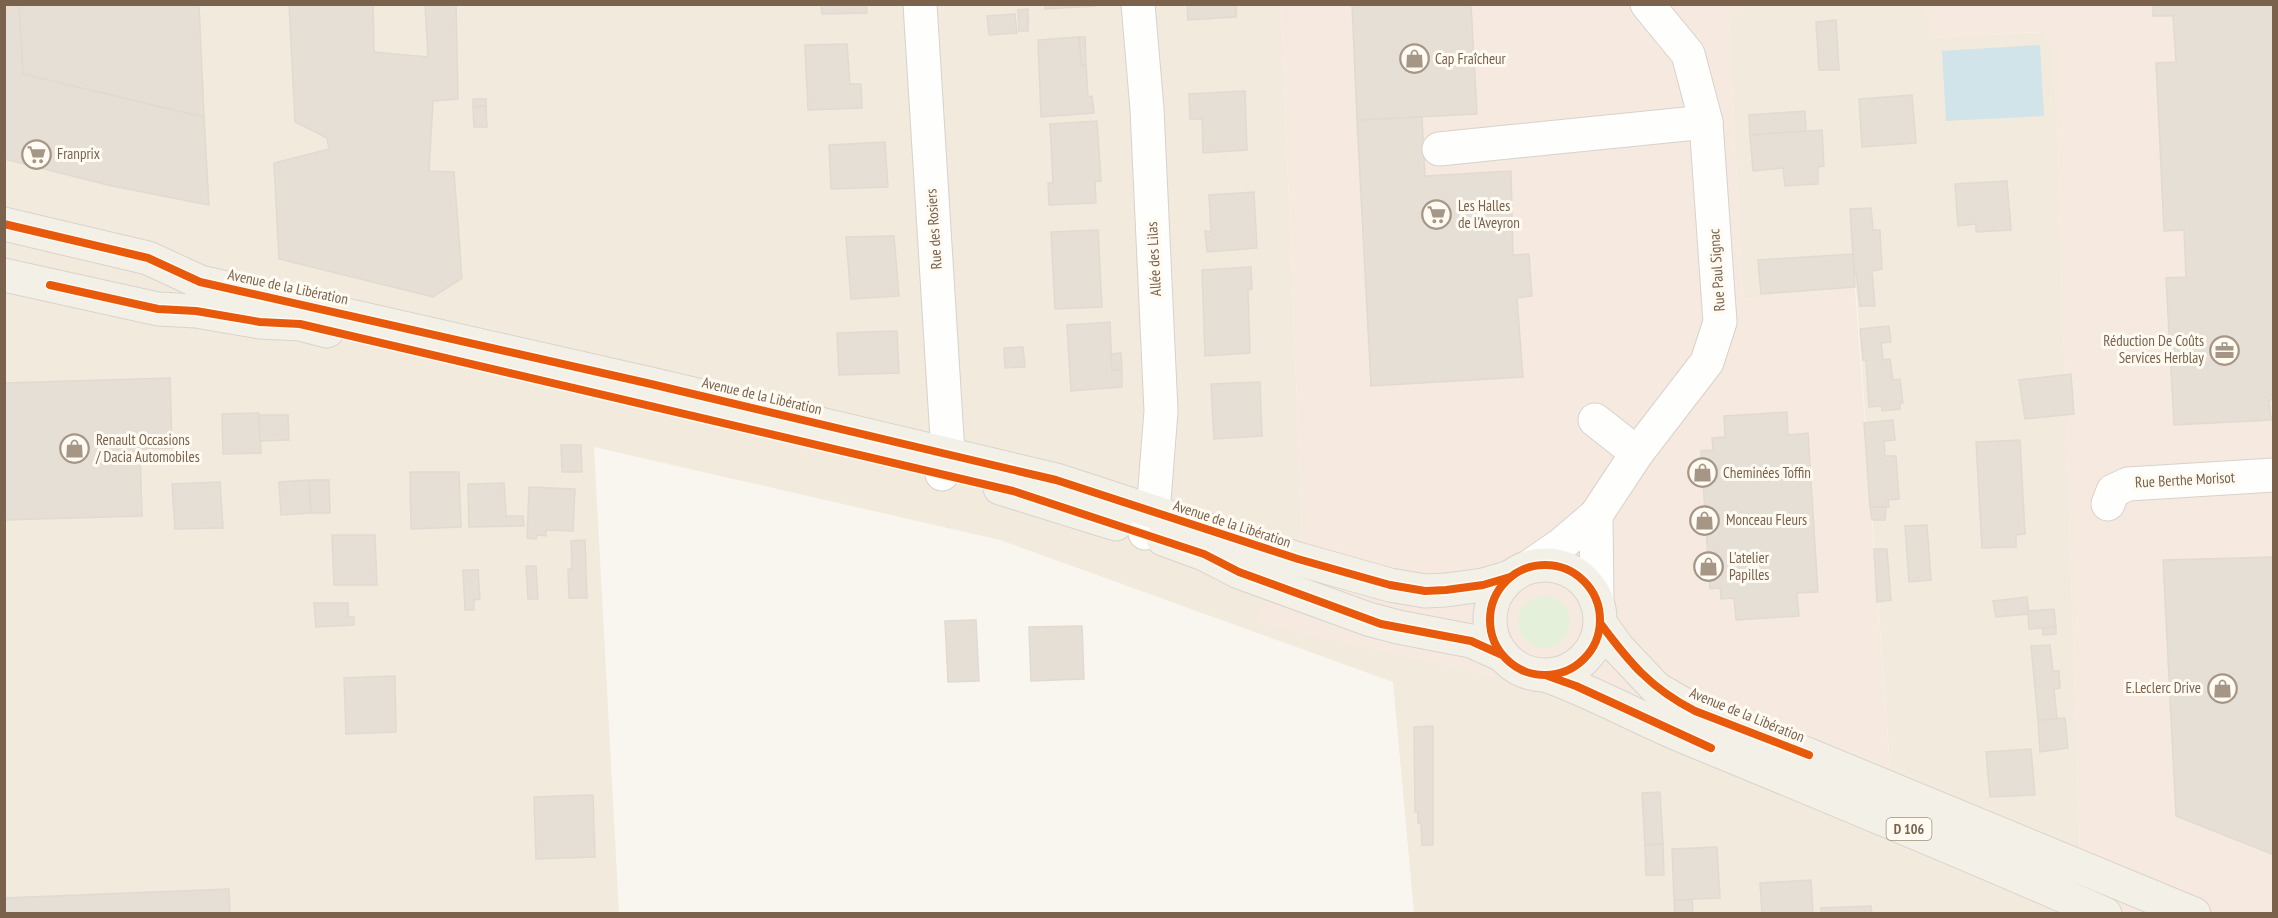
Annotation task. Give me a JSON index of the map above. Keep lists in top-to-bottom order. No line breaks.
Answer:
{"streets":{"main road":["Avenue de la Libération","D 106"],"street":["Rue des Rosiers","Allée des Lilas","Rue Paul Signac","Rue Berthe Morisot"]},"crossings":[["Rue des Rosiers","Avenue de la Libération"],["Allée des Lilas","Avenue de la Libération"],["Rue Paul Signac","Avenue de la Libération"]],"places":{"shop":["Cap Fraîcheur","Renault Occasions / Dacia Automobiles","Cheminées Toffin","Monceau Fleurs","L'atelier Papilles","E.Leclerc Drive"],"supermarket":["Franprix","Les Halles de l'Aveyron"],"office":["Réduction De Coûts Services Herblay"]}}
